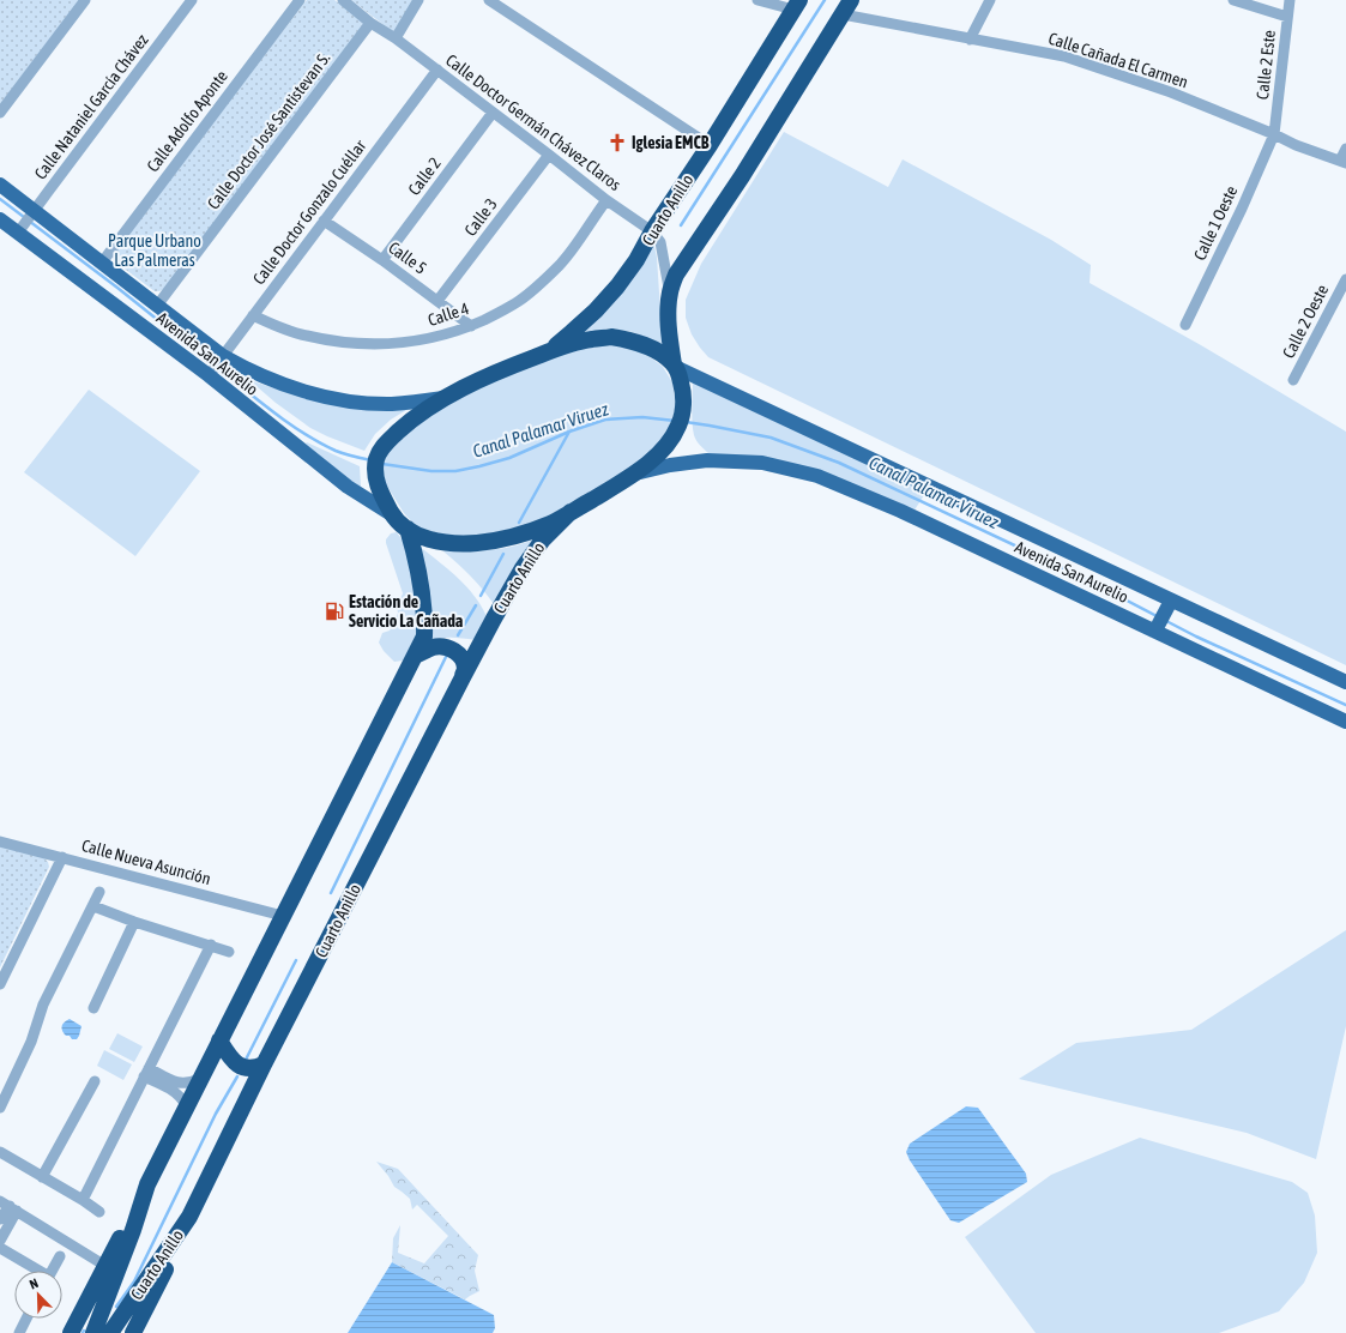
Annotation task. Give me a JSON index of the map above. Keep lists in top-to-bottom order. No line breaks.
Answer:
{"streets":{"highway":["Cuarto Anillo"],"main road":["Avenida San Aurelio"],"street":["Calle Cañada El Carmen","Calle 2 Este","Calle Nataniel García Chávez","Calle Adolfo Aponte","Calle Doctor Germán Chávez Claros","Calle Doctor José Santistevan S.","Calle 2","Calle Doctor Gonzalo Cuéllar","Calle 3","Calle 1 Oeste","Calle 5","Calle 4","Calle 2 Oeste","Calle Nueva Asunción"]},"crossings":[["Calle Cañada El Carmen","Calle 2 Este"],["Calle Cañada El Carmen","Calle 1 Oeste"],["Calle 2 Este","Calle 1 Oeste"],["Calle Nataniel García Chávez","Avenida San Aurelio"],["Calle Adolfo Aponte","Avenida San Aurelio"],["Calle Doctor Germán Chávez Claros","Calle Doctor José Santistevan S."],["Calle Doctor Germán Chávez Claros","Calle 2"],["Calle Doctor Germán Chávez Claros","Cuarto Anillo"],["Calle Doctor Germán Chávez Claros","Calle Doctor Gonzalo Cuéllar"],["Calle Doctor Germán Chávez Claros","Calle 3"],["Calle Doctor Germán Chávez Claros","Calle 4"],["Calle Doctor José Santistevan S.","Avenida San Aurelio"],["Calle 2","Calle 5"],["Cuarto Anillo","Calle Nueva Asunción"],["Calle Doctor Gonzalo Cuéllar","Calle 5"],["Calle Doctor Gonzalo Cuéllar","Calle 4"],["Calle Doctor Gonzalo Cuéllar","Avenida San Aurelio"],["Calle 3","Calle 5"],["Calle 5","Calle 4"]],"water":["Canal Palamar Viruez"],"parks":["Parque Urbano Las Palmeras"],"places":{"church":["Iglesia EMCB"],"fuel station":["Estación de Servicio La Cañada"]},"north":"top left"}
